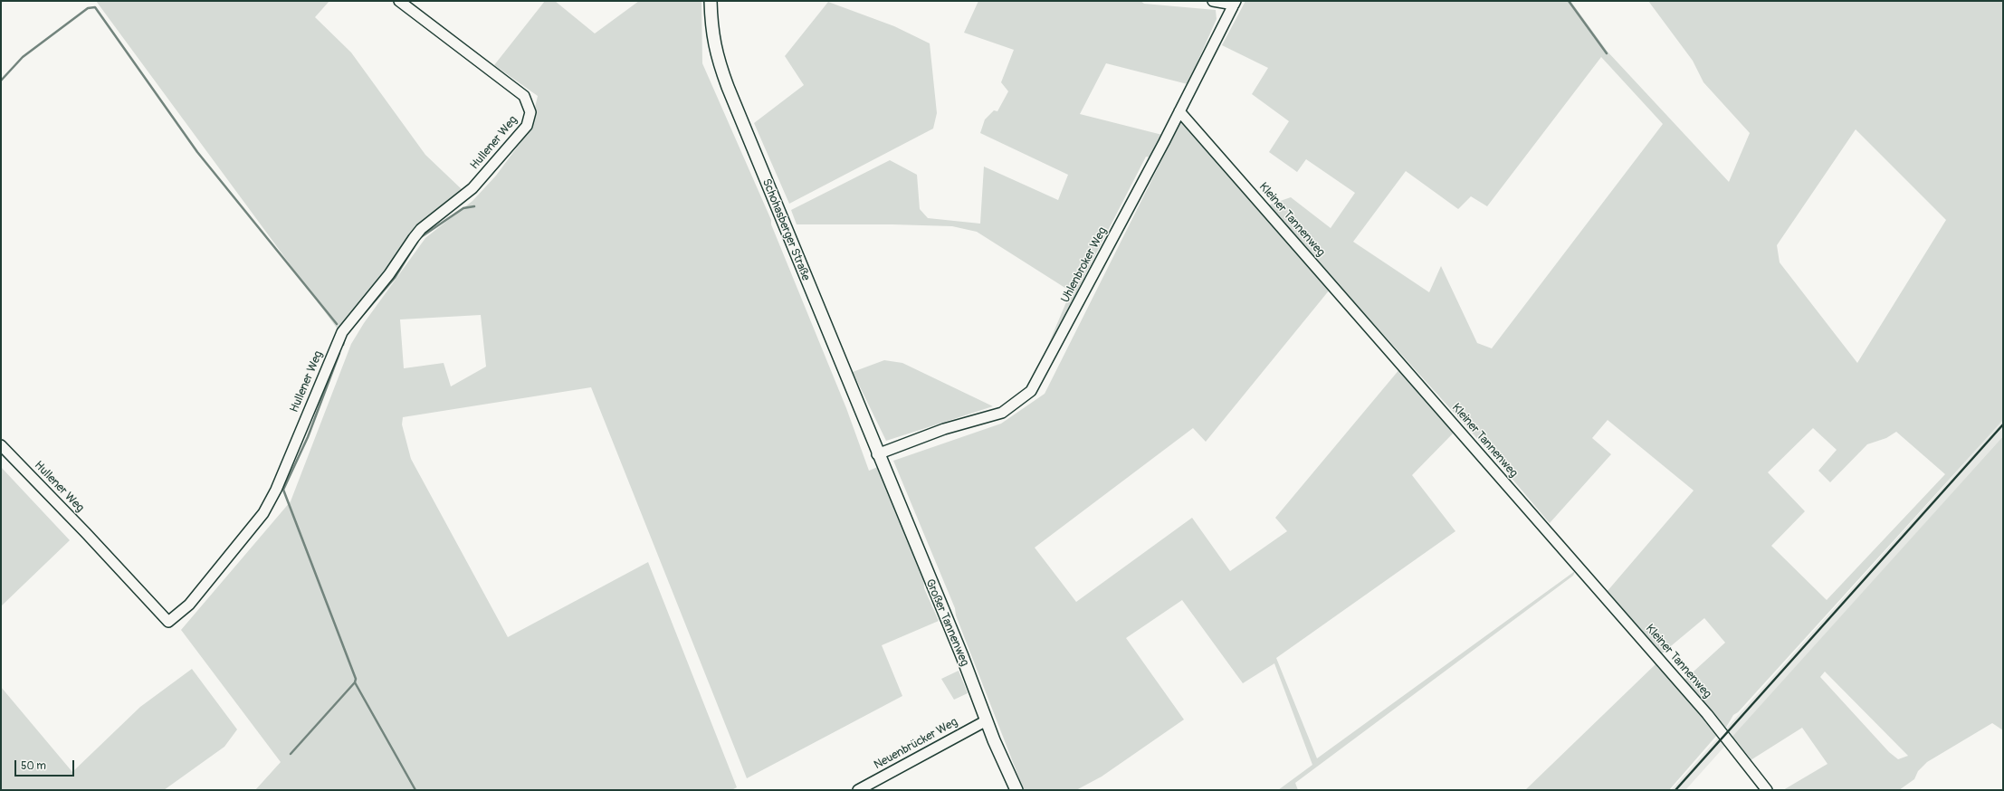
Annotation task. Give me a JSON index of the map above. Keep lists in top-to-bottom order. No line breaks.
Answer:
{"streets":{"street":["Hullener Weg","Kleiner Tannenweg","Schohasberger Straße","Uhlenbroker Weg","Großer Tannenweg","Neuenbrücker Weg"]},"crossings":[["Kleiner Tannenweg","Uhlenbroker Weg"],["Schohasberger Straße","Uhlenbroker Weg"],["Schohasberger Straße","Großer Tannenweg"],["Uhlenbroker Weg","Großer Tannenweg"],["Großer Tannenweg","Neuenbrücker Weg"]],"scale_bar":"50 m"}
